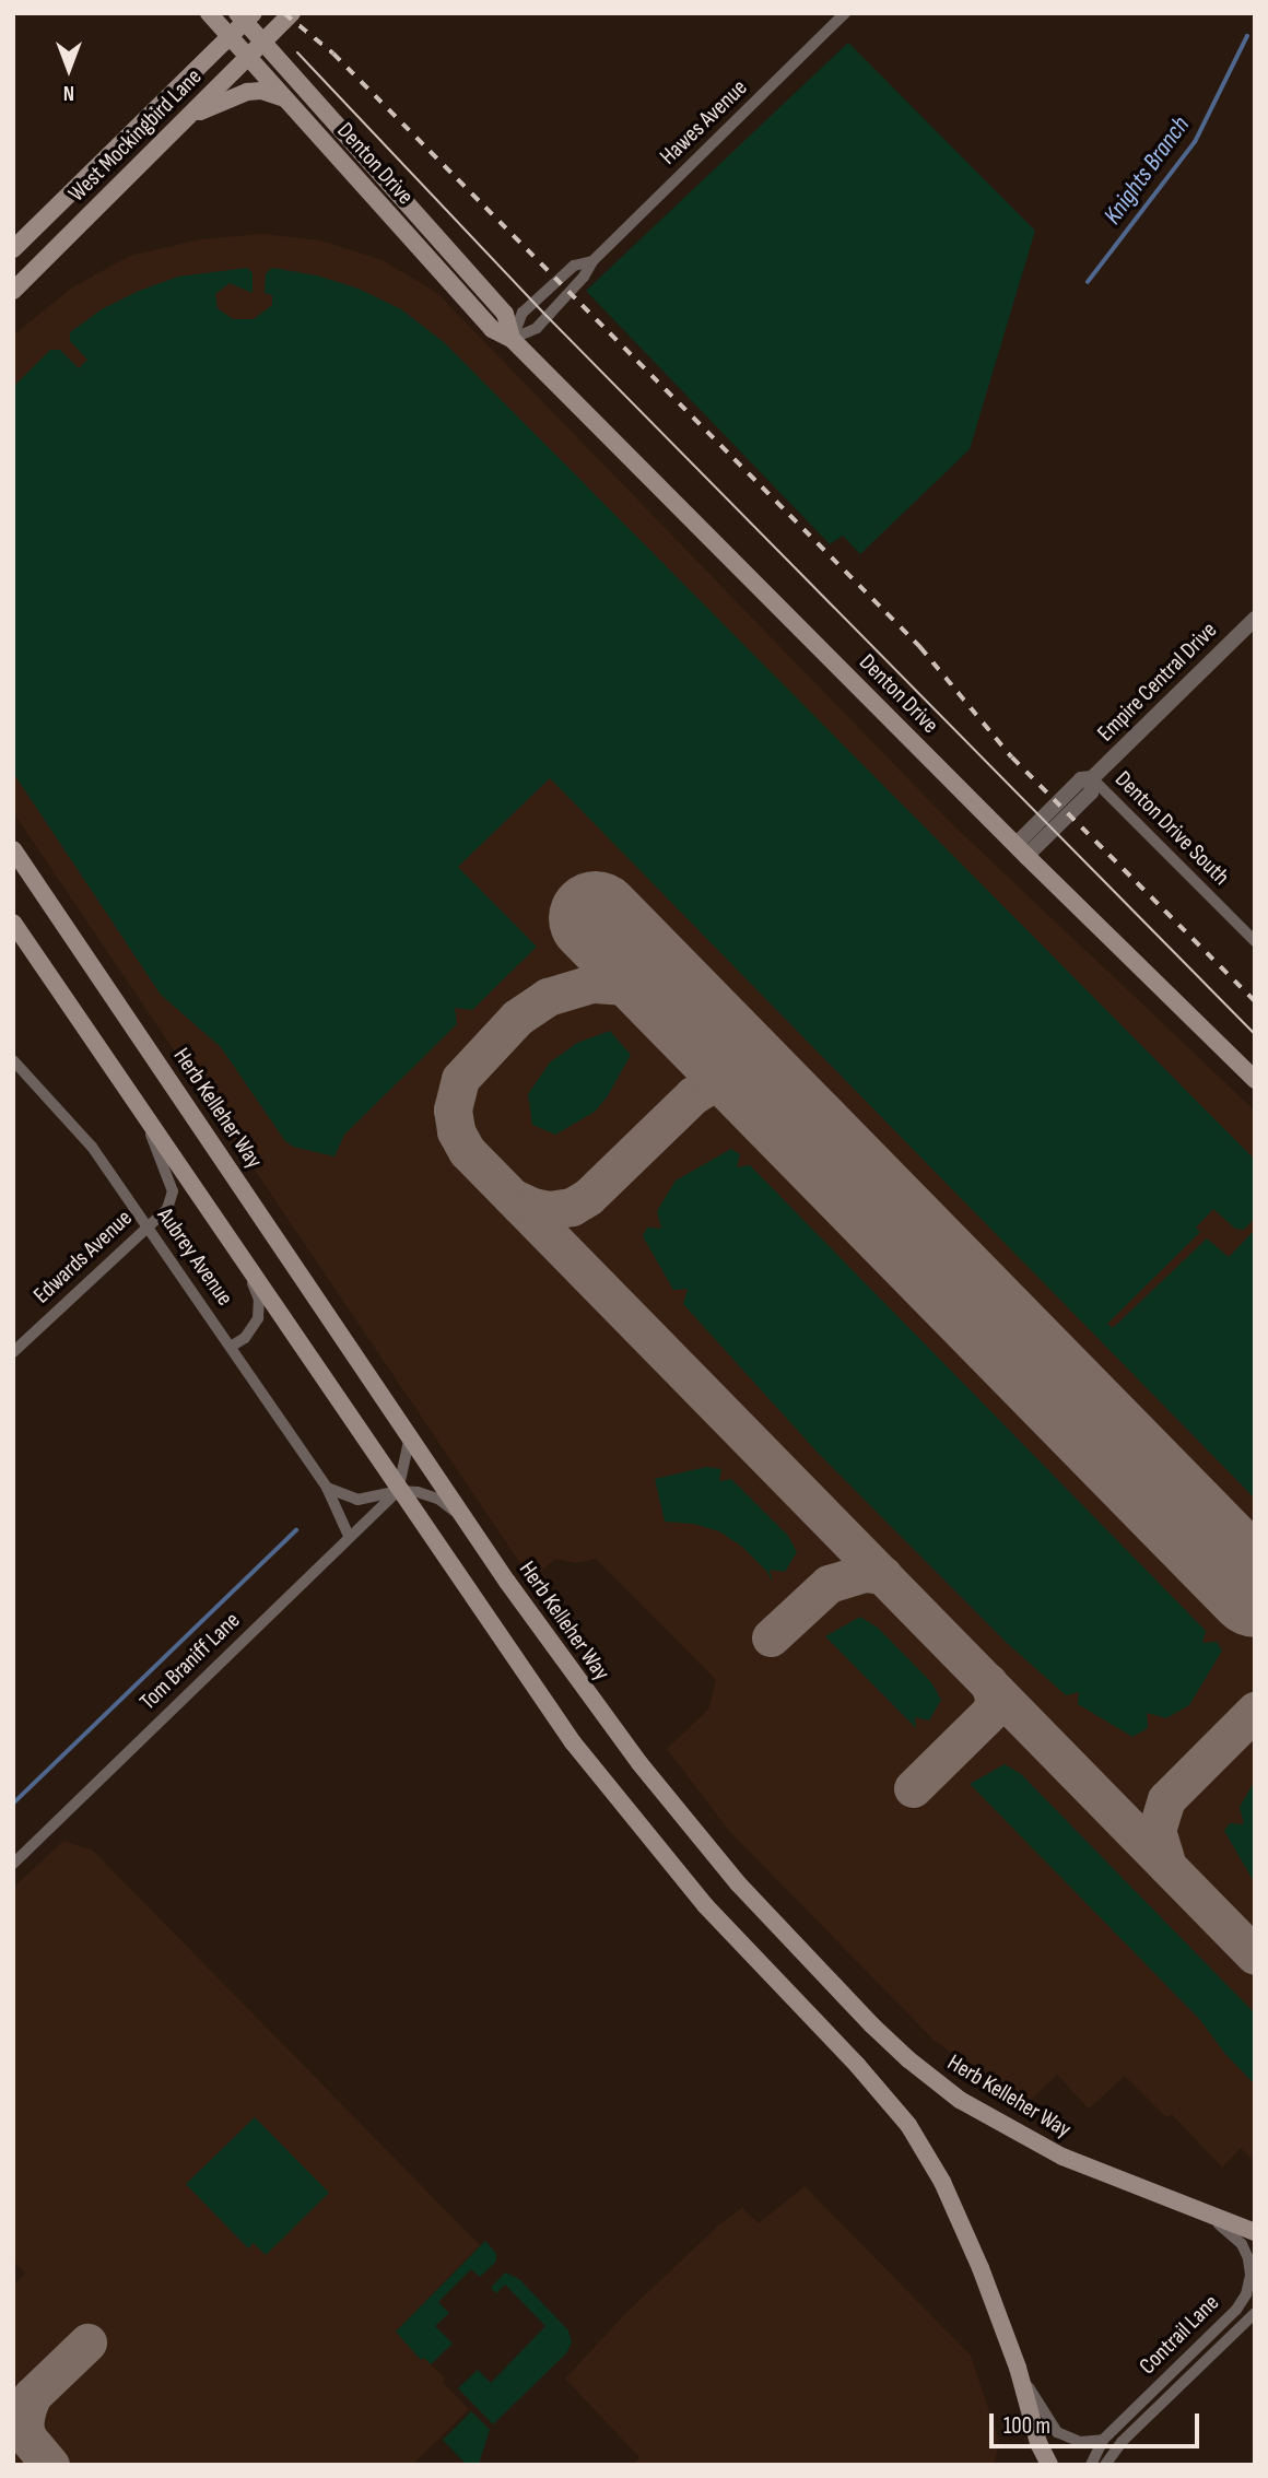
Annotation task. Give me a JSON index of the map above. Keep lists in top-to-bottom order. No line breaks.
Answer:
{"streets":{"main road":["West Mockingbird Lane","Denton Drive","Herb Kelleher Way"],"street":["Hawes Avenue","Empire Central Drive","Denton Drive South","Edwards Avenue","Aubrey Avenue","Tom Braniff Lane","Contrail Lane"]},"crossings":[["Hawes Avenue","Denton Drive"],["West Mockingbird Lane","Denton Drive"],["Denton Drive","Empire Central Drive"],["Empire Central Drive","Denton Drive South"],["Herb Kelleher Way","Contrail Lane"],["Edwards Avenue","Aubrey Avenue"],["Aubrey Avenue","Tom Braniff Lane"]],"water":["Knights Branch"],"scale_bar":"100 m","north":"bottom"}
